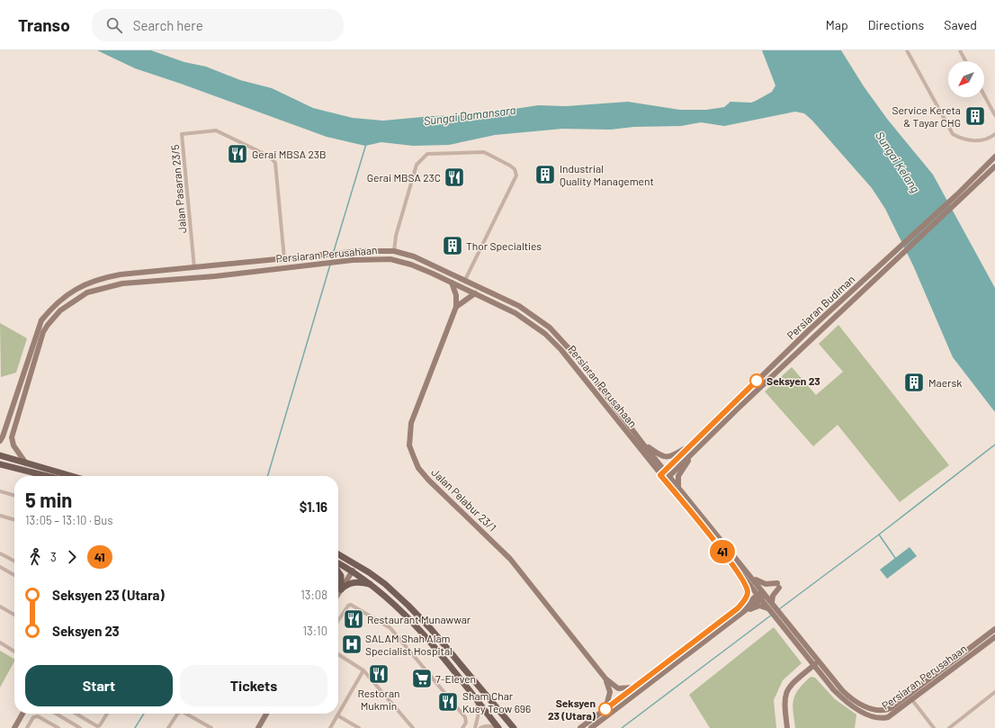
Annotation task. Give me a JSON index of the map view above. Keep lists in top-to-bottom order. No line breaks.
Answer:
{"streets":{"main road":["Persiaran Perusahaan","Persiaran Budiman","Jalan Pelabur 23/1"],"street":["Jalan Pasaran 23/5"]},"crossings":[["Jalan Pasaran 23/5","Persiaran Perusahaan"],["Persiaran Perusahaan","Persiaran Budiman"],["Persiaran Perusahaan","Jalan Pelabur 23/1"]],"water":["Sungai Damansara","Sungai Kelang"],"places":{"building":["Service Kereta & Tayar CHG","Industrial Quality Management","Thor Specialties","Maersk"],"restaurant":["Gerai MBSA 23B","Gerai MBSA 23C","Restaurant Munawwar","Restoran Mukmin","Sham Char Kuey Teow 696"],"other":["Seksyen 23","Seksyen 23 (Utara)"],"hospital":["SALAM Shah Alam Specialist Hospital"],"supermarket":["7-Eleven"]},"lines":["bus line 41"],"north":"bottom left","page":{"header":"Transo","search":"Search here","nav":["Map","Directions","Saved"],"on_map":"41","heading":["5 min","13:05 – 13:10 · Bus","$1.16"],"legs":["3","41"],"list":[{"name":"Seksyen 23 (Utara)","value":"13:08"},{"name":"Seksyen 23","value":"13:10"}],"buttons":["Start","Tickets"]}}
